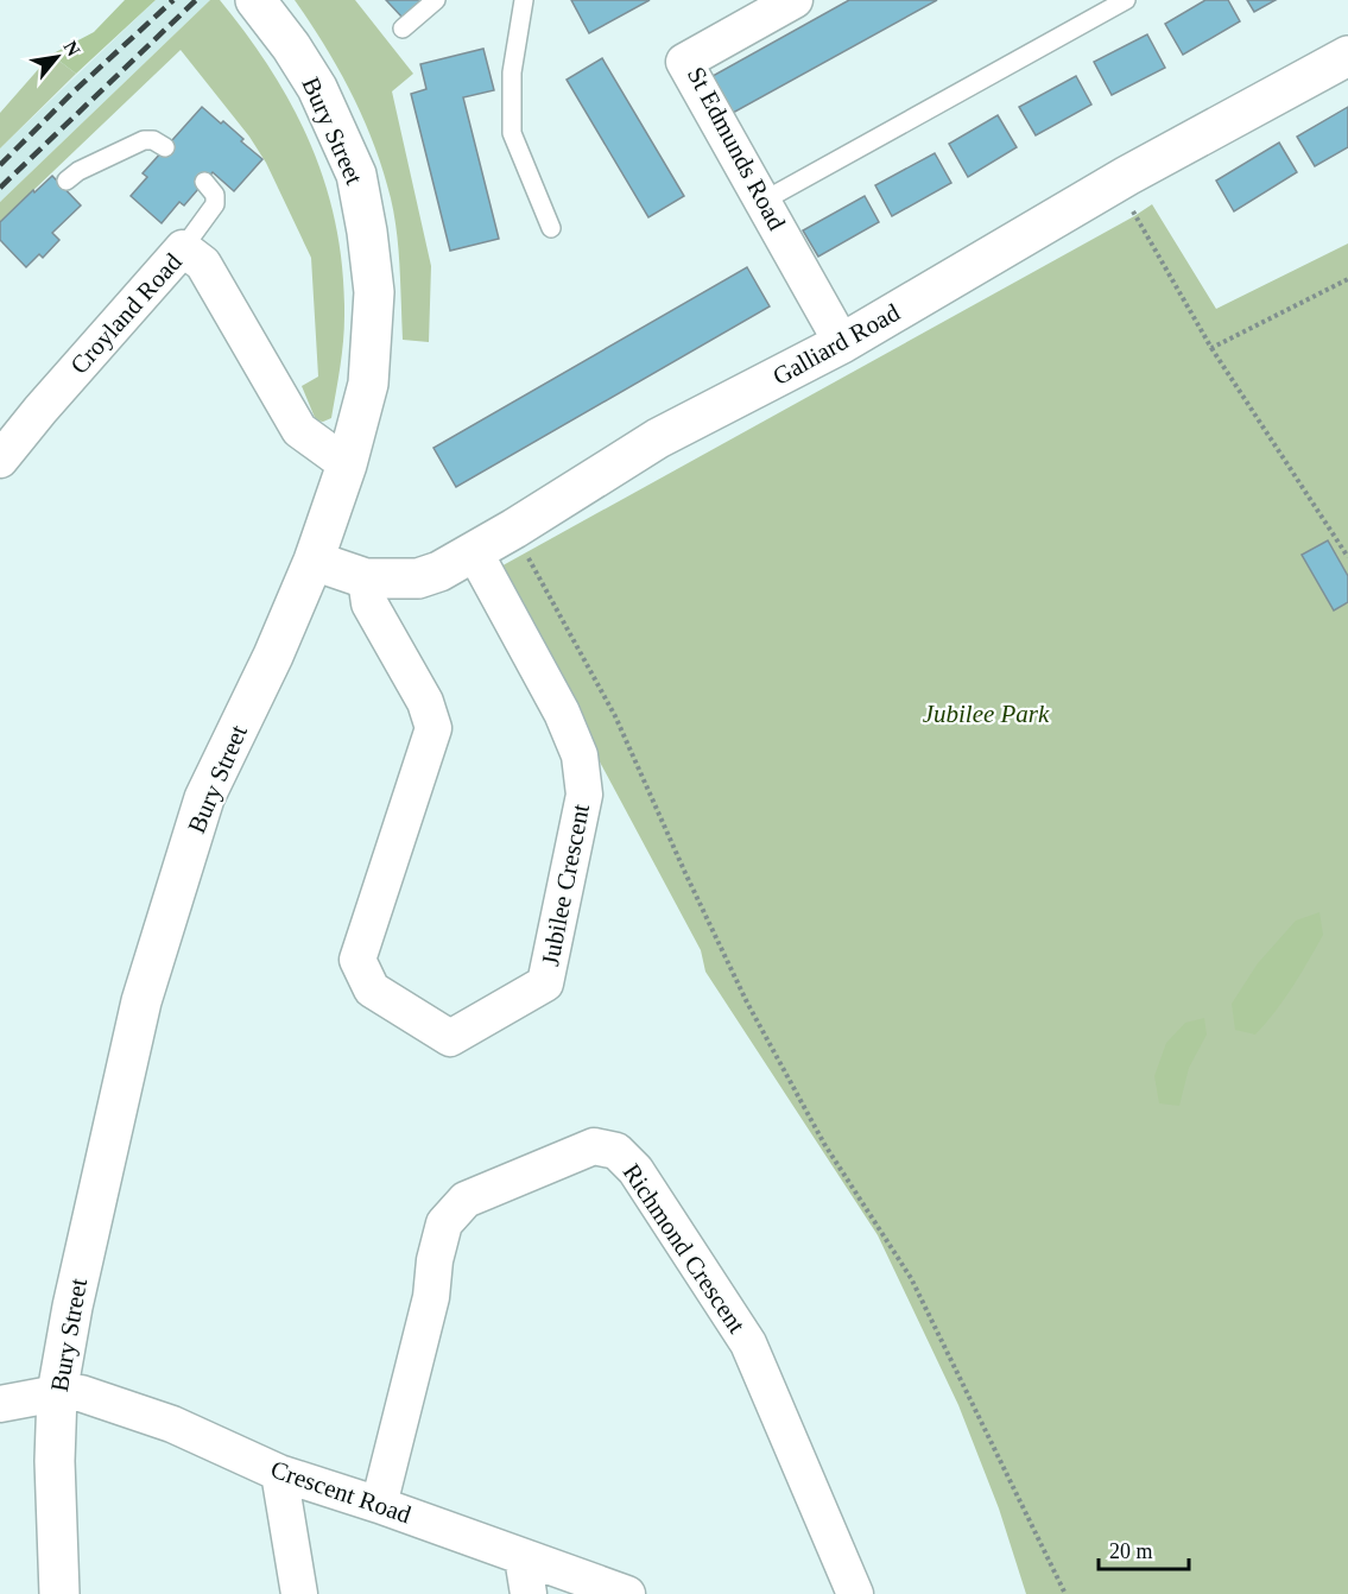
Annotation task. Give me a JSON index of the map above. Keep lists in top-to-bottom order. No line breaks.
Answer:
{"streets":{"street":["Bury Street","St Edmunds Road","Croyland Road","Galliard Road","Jubilee Crescent","Richmond Crescent","Crescent Road"]},"crossings":[["Bury Street","Croyland Road"],["Bury Street","Galliard Road"],["Bury Street","Crescent Road"],["St Edmunds Road","Galliard Road"],["Galliard Road","Jubilee Crescent"],["Richmond Crescent","Crescent Road"]],"parks":["Jubilee Park"],"scale_bar":"20 m","north":"top right"}
